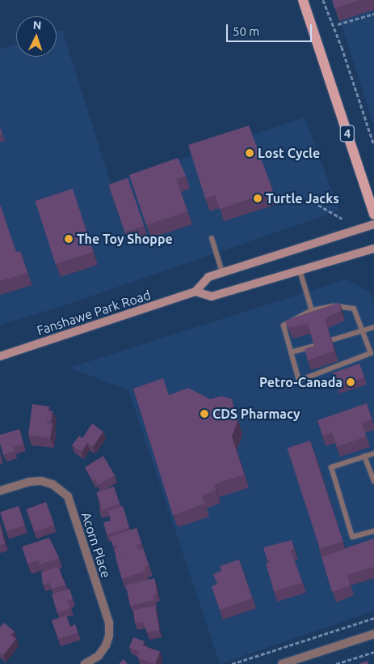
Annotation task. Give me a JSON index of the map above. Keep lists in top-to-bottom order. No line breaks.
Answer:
{"streets":{"main road":["4","Fanshawe Park Road"],"street":["Acorn Place"]},"places":["Lost Cycle","Turtle Jacks","The Toy Shoppe","Petro-Canada","CDS Pharmacy"],"scale_bar":"50 m","north":"top"}
